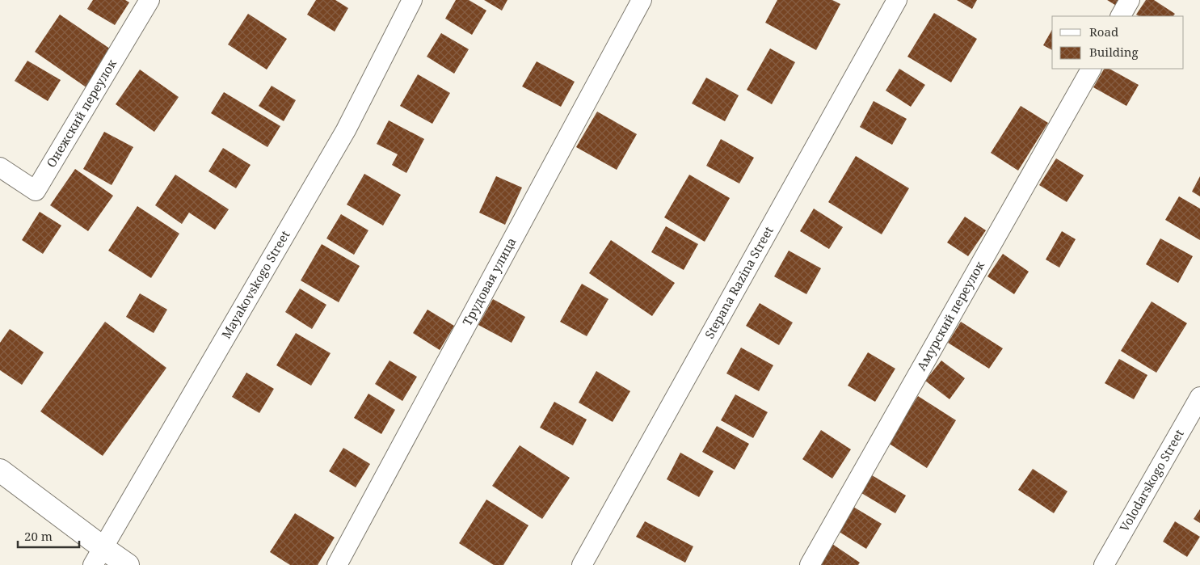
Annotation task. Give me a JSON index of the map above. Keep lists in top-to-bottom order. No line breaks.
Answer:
{"streets":{"street":["Онежский переулок","Трудовая улица","Stepana Razina Street","Mayakovskogo Street","Амурский переулок","Volodarskogo Street"]},"legend":["Road","Building"],"scale_bar":"20 m"}
